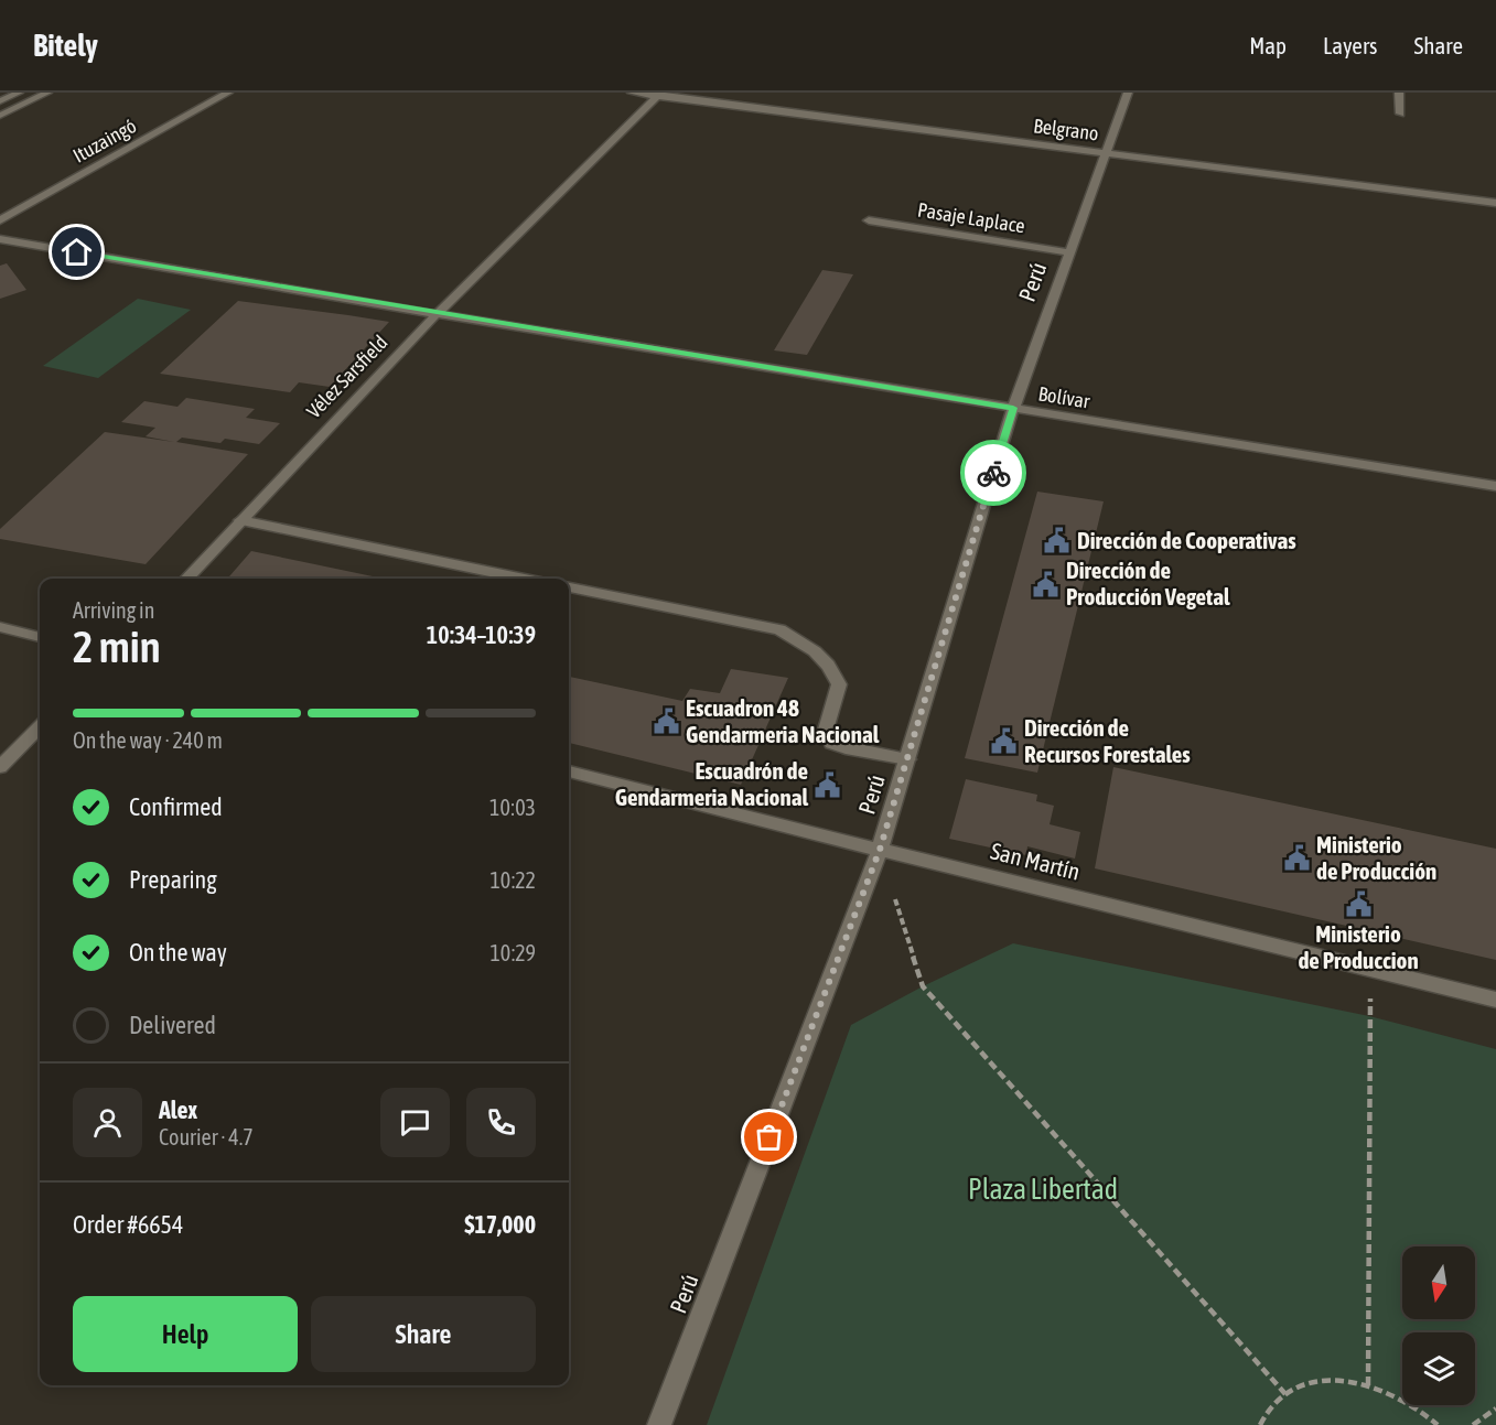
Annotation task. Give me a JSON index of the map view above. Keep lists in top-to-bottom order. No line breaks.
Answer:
{"streets":{"street":["Belgrano","Ituzaingó","Pasaje Laplace","Perú","Vélez Sarsfield","Bolívar","San Martín"]},"crossings":[["Belgrano","Perú"],["Belgrano","Vélez Sarsfield"],["Pasaje Laplace","Perú"],["Perú","Bolívar"],["Perú","San Martín"],["Vélez Sarsfield","Bolívar"]],"parks":["Plaza Libertad"],"places":{"public building":["Dirección de Cooperativas","Dirección de Producción Vegetal","Escuadron 48 Gendarmeria Nacional","Dirección de Recursos Forestales","Escuadrón de Gendarmeria Nacional","Ministerio de Producción","Ministerio de Produccion"]},"north":"bottom","page":{"header":"Bitely","nav":["Map","Layers","Share"],"heading":["2 min","Arriving in","10:34–10:39"],"panel":["Alex","Courier · 4.7","Order #6654","$17,000"],"bar":"On the way · 240 m","list":[["Confirmed","10:03"],["Preparing","10:22"],["On the way","10:29"],"Delivered"],"buttons":["Help","Share"]}}
